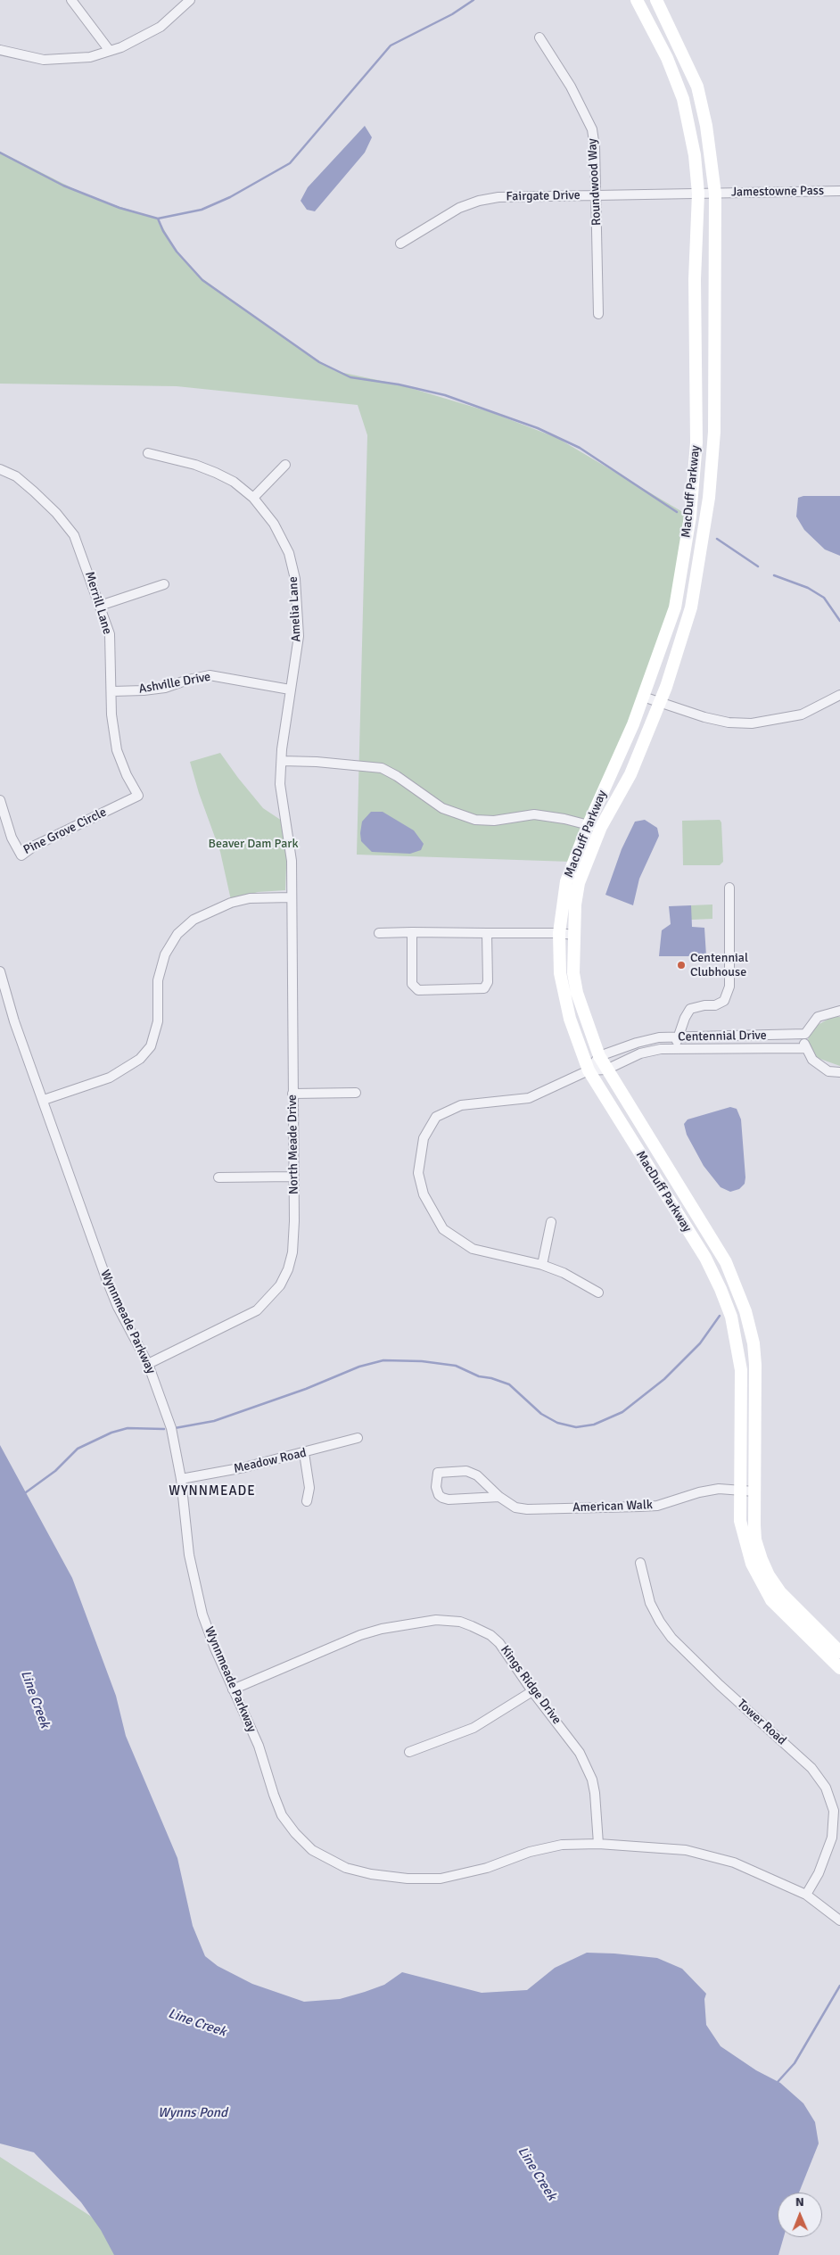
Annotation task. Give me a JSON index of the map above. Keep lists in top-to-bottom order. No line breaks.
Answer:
{"streets":{"street":["Roundwood Way","Jamestowne Pass","Fairgate Drive","MacDuff Parkway","Merrill Lane","Amelia Lane","Ashville Drive","Pine Grove Circle","Centennial Drive","North Meade Drive","Wynnmeade Parkway","Meadow Road","American Walk","Kings Ridge Drive","Tower Road"]},"crossings":[["Roundwood Way","Fairgate Drive"],["Jamestowne Pass","Fairgate Drive"],["Jamestowne Pass","MacDuff Parkway"],["Fairgate Drive","MacDuff Parkway"],["MacDuff Parkway","Centennial Drive"],["MacDuff Parkway","American Walk"],["Merrill Lane","Ashville Drive"],["Merrill Lane","Pine Grove Circle"],["Amelia Lane","Ashville Drive"],["Amelia Lane","North Meade Drive"],["North Meade Drive","Wynnmeade Parkway"],["Wynnmeade Parkway","Meadow Road"],["Wynnmeade Parkway","Kings Ridge Drive"],["Wynnmeade Parkway","Tower Road"]],"districts":["WYNNMEADE"],"water":["Line Creek","Wynns Pond"],"parks":["Beaver Dam Park"],"places":["Centennial Clubhouse"],"north":"top"}
